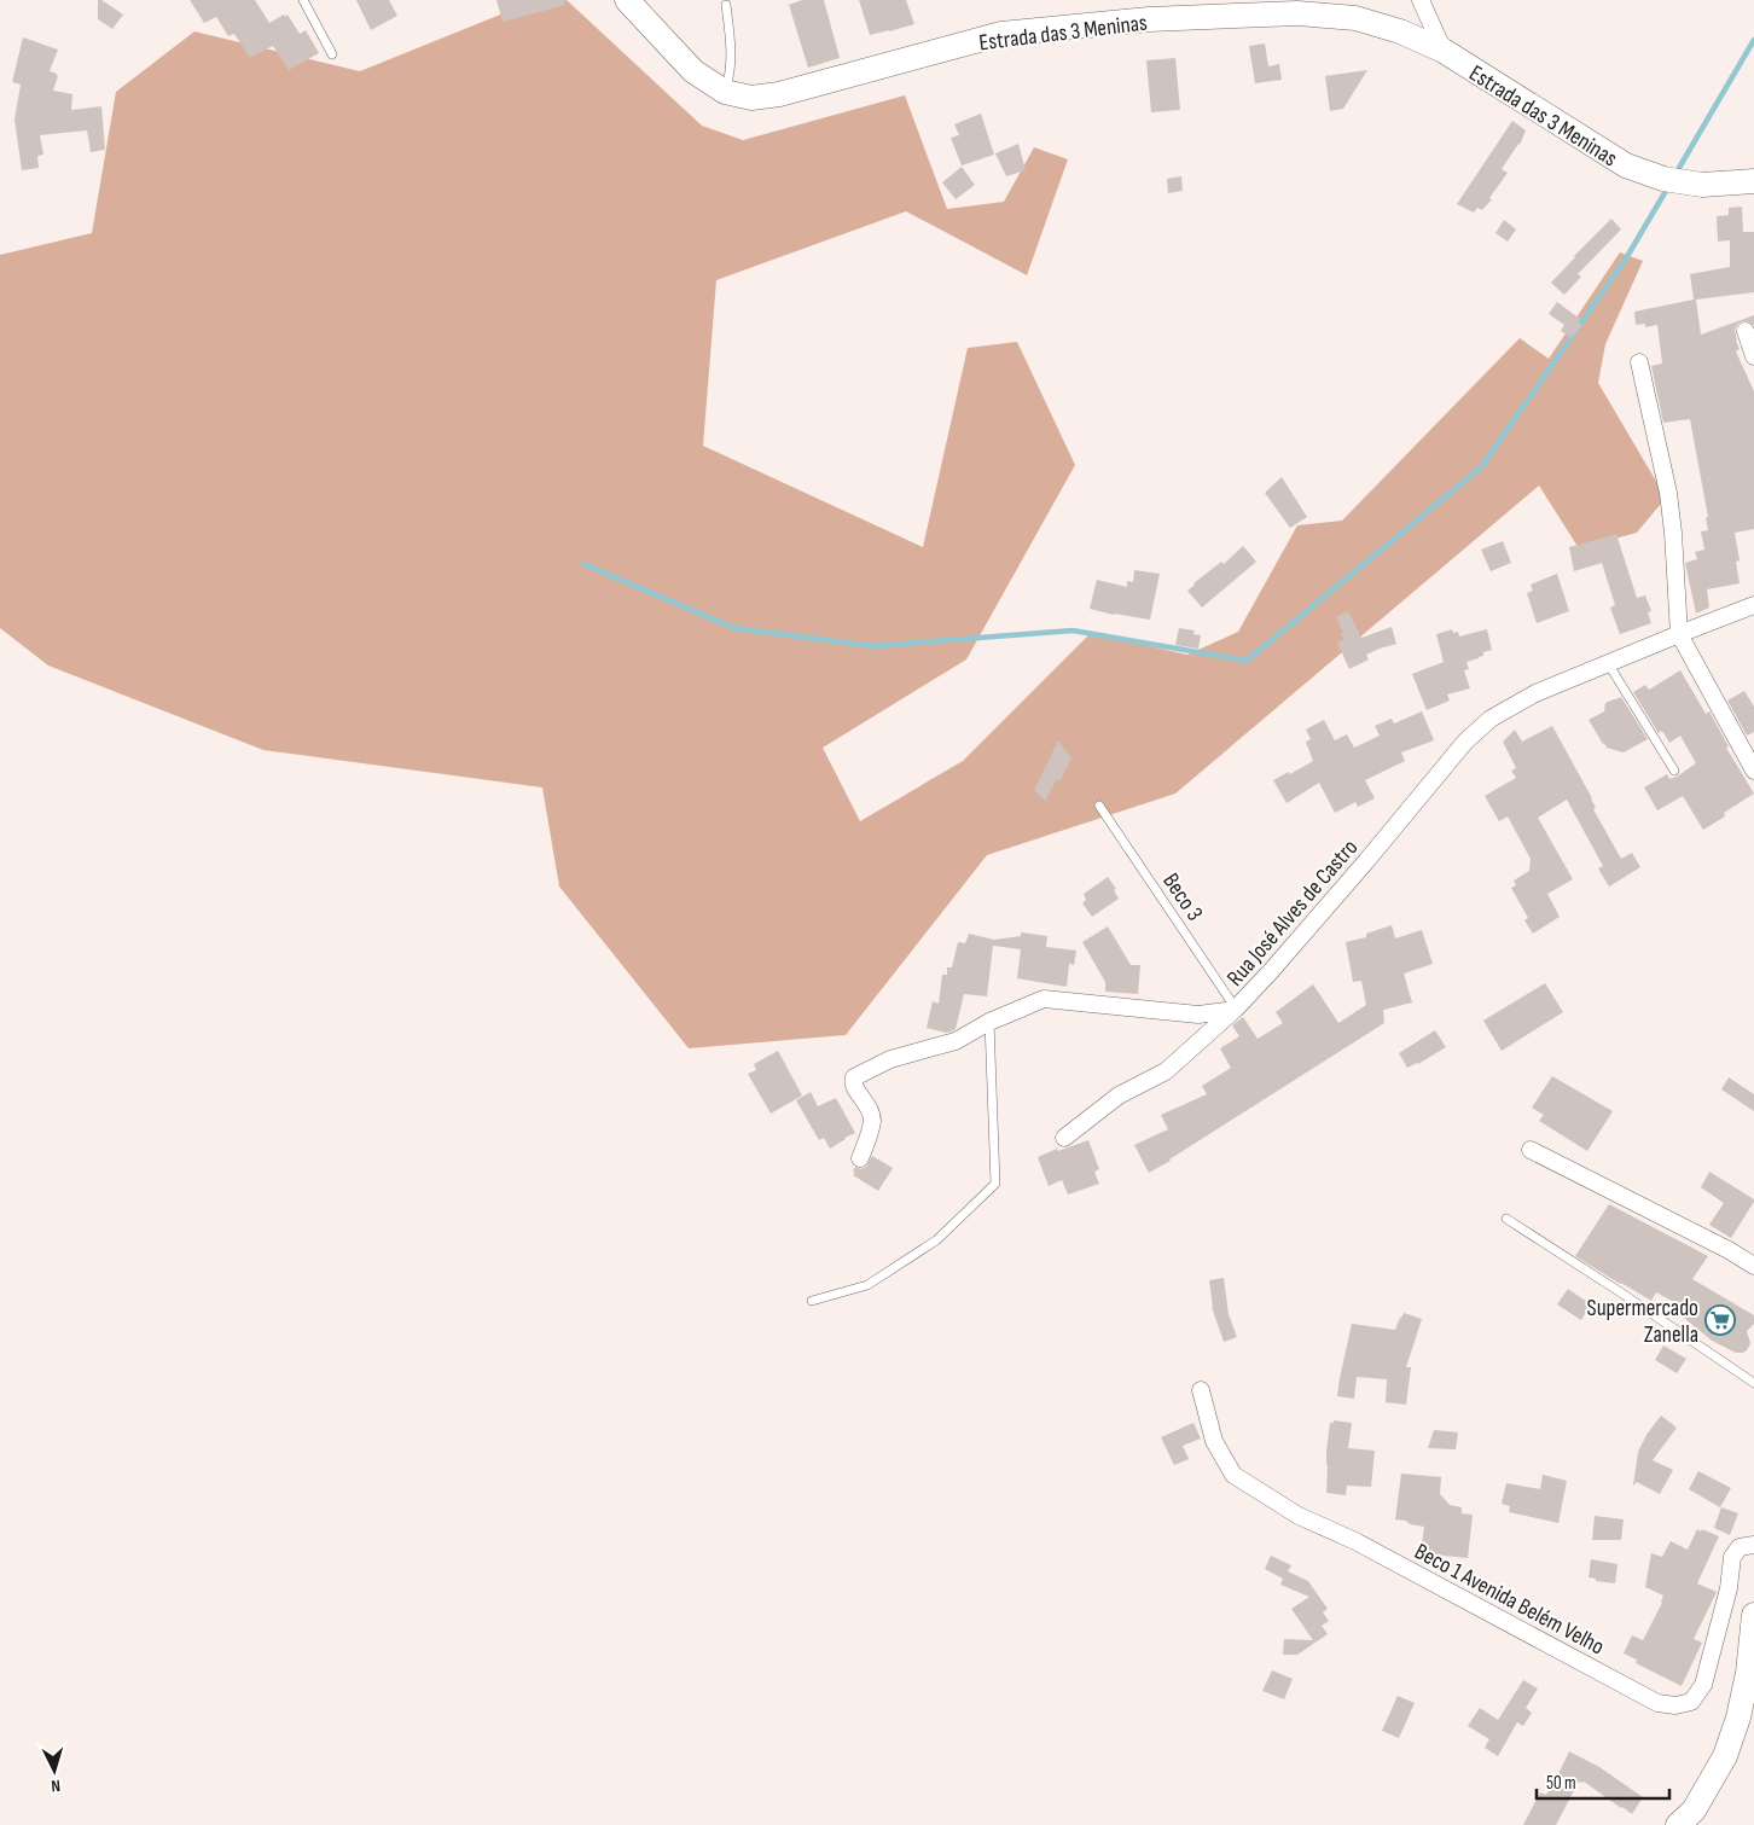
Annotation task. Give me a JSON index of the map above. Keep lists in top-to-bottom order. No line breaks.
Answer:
{"streets":{"main road":["Estrada das 3 Meninas"],"street":["Rua José Alves de Castro","Beco 1 Avenida Belém Velho"],"lane":["Beco 3"]},"crossings":[["Beco 3","Rua José Alves de Castro"]],"places":{"supermarket":["Supermercado Zanella"]},"scale_bar":"50 m","north":"bottom"}
